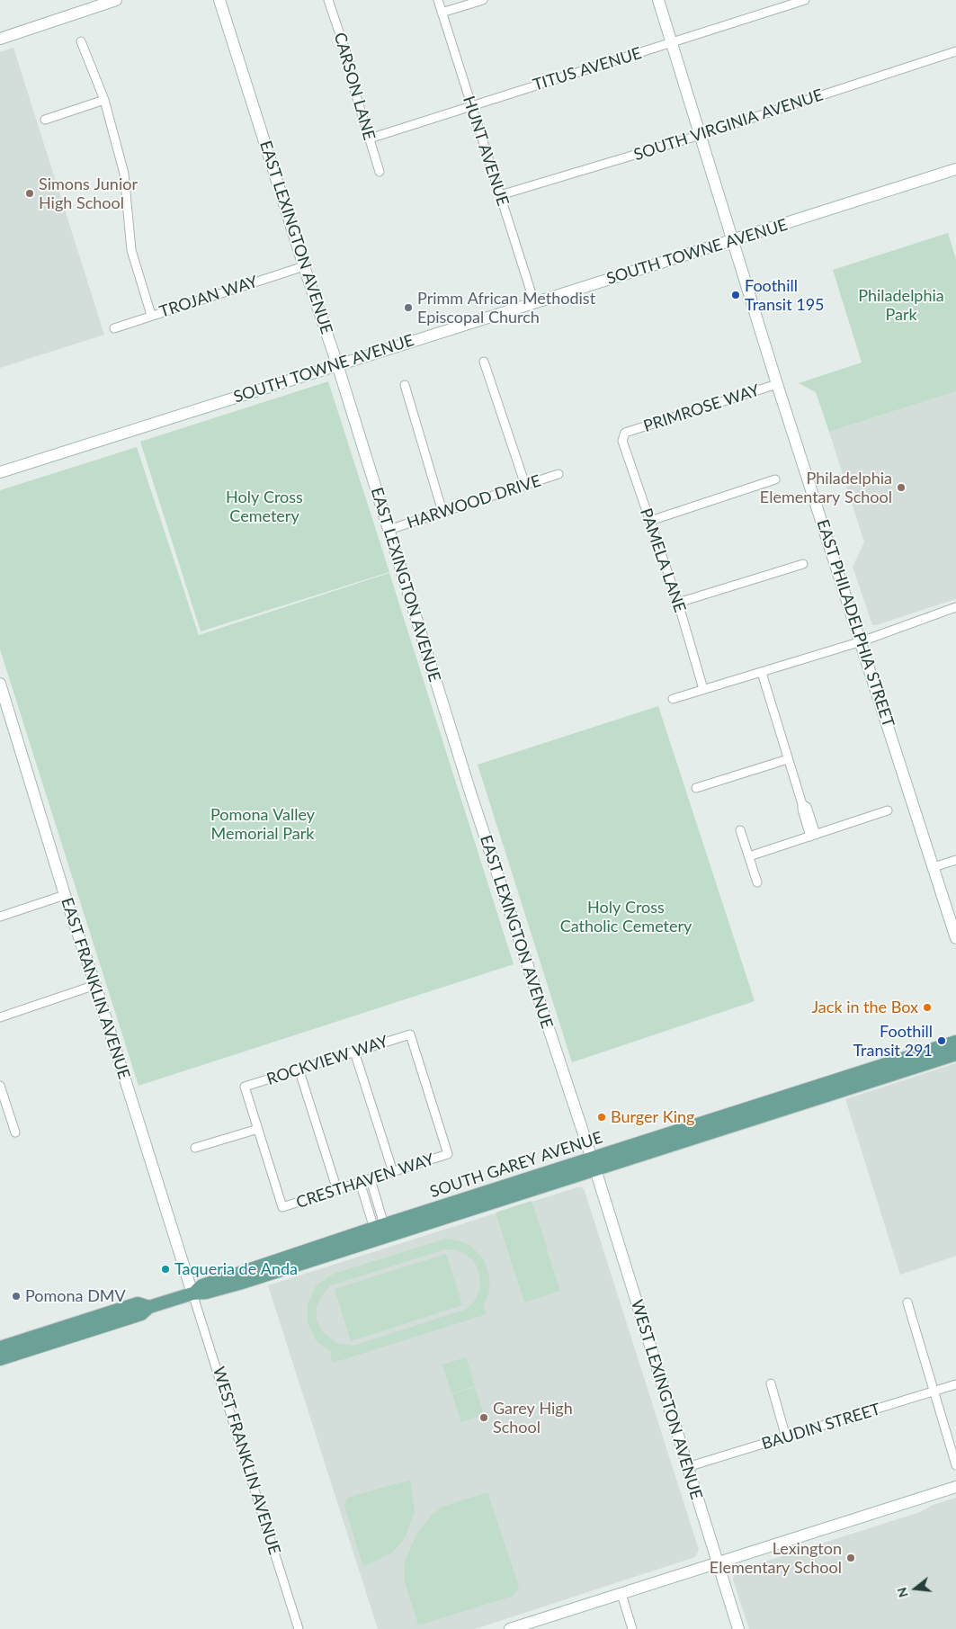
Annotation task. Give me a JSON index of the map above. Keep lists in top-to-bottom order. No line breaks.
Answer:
{"streets":{"main road":["SOUTH GAREY AVENUE"],"street":["TITUS AVENUE","CARSON LANE","SOUTH VIRGINIA AVENUE","HUNT AVENUE","EAST LEXINGTON AVENUE","SOUTH TOWNE AVENUE","TROJAN WAY","PRIMROSE WAY","HARWOOD DRIVE","PAMELA LANE","EAST PHILADELPHIA STREET","EAST FRANKLIN AVENUE","ROCKVIEW WAY","CRESTHAVEN WAY","WEST LEXINGTON AVENUE","BAUDIN STREET","WEST FRANKLIN AVENUE"]},"crossings":[["TITUS AVENUE","CARSON LANE"],["TITUS AVENUE","HUNT AVENUE"],["TITUS AVENUE","EAST PHILADELPHIA STREET"],["SOUTH VIRGINIA AVENUE","HUNT AVENUE"],["SOUTH VIRGINIA AVENUE","EAST PHILADELPHIA STREET"],["HUNT AVENUE","SOUTH TOWNE AVENUE"],["EAST LEXINGTON AVENUE","SOUTH TOWNE AVENUE"],["EAST LEXINGTON AVENUE","TROJAN WAY"],["EAST LEXINGTON AVENUE","HARWOOD DRIVE"],["EAST LEXINGTON AVENUE","SOUTH GAREY AVENUE"],["EAST LEXINGTON AVENUE","WEST LEXINGTON AVENUE"],["SOUTH TOWNE AVENUE","EAST PHILADELPHIA STREET"],["PRIMROSE WAY","PAMELA LANE"],["PRIMROSE WAY","EAST PHILADELPHIA STREET"],["EAST FRANKLIN AVENUE","SOUTH GAREY AVENUE"],["EAST FRANKLIN AVENUE","WEST FRANKLIN AVENUE"],["ROCKVIEW WAY","CRESTHAVEN WAY"],["SOUTH GAREY AVENUE","WEST LEXINGTON AVENUE"],["SOUTH GAREY AVENUE","WEST FRANKLIN AVENUE"],["WEST LEXINGTON AVENUE","BAUDIN STREET"]],"parks":["Philadelphia Park","Holy Cross Cemetery","Pomona Valley Memorial Park","Holy Cross Catholic Cemetery"],"places":["Simons Junior High School","Foothill Transit 195","Primm African Methodist Episcopal Church","Philadelphia Elementary School","Jack in the Box","Foothill Transit 291","Burger King","Taqueria de Anda","Pomona DMV","Garey High School","Lexington Elementary School"],"north":"left"}
